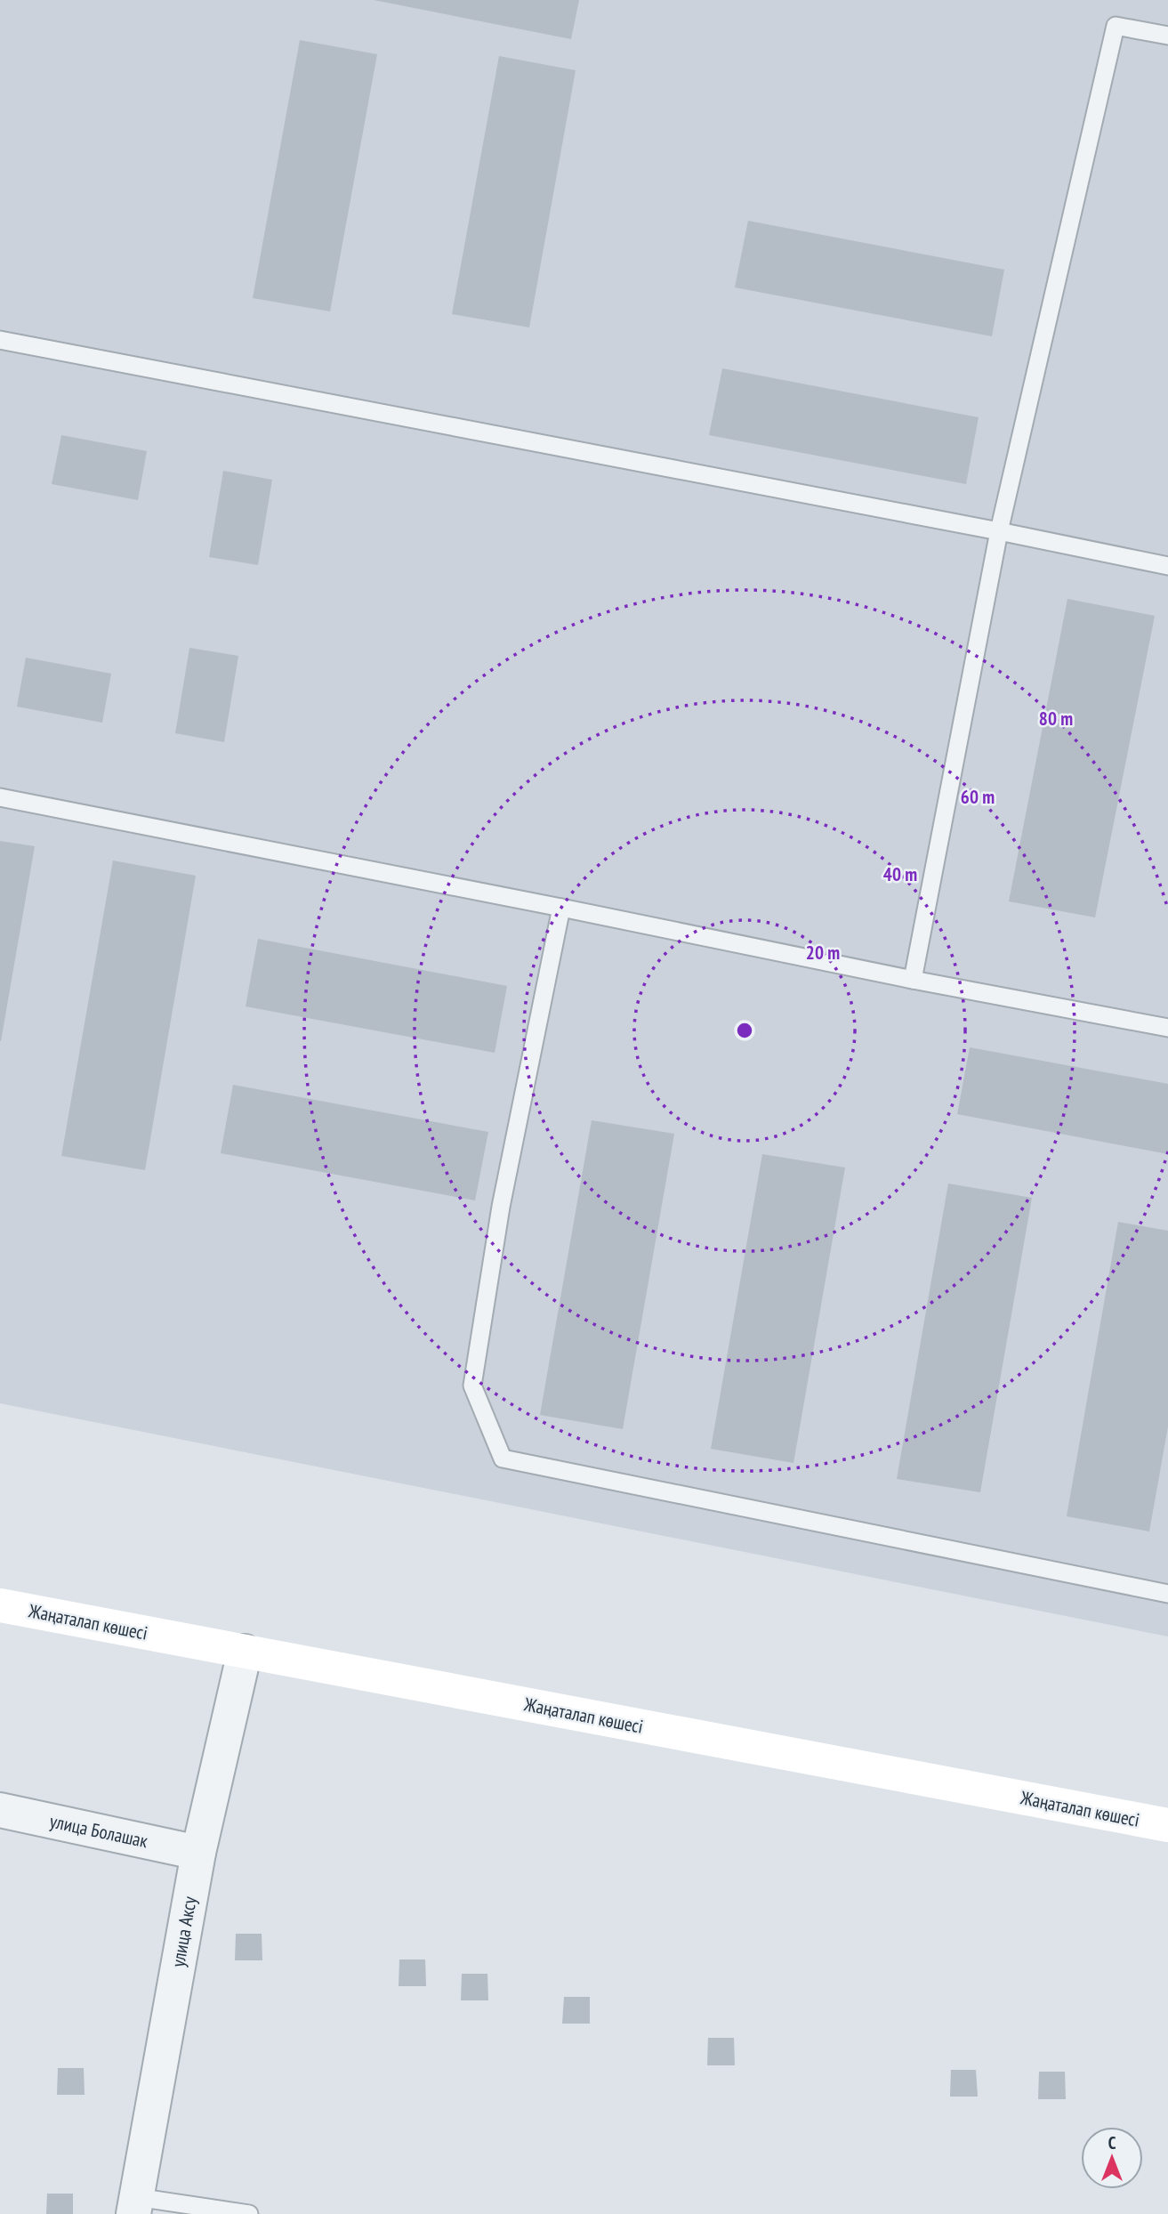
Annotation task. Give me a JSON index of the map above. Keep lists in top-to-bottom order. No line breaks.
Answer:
{"streets":{"main road":["Жаңаталап көшесі"],"street":["улица Болашак","улица Аксу"]},"crossings":[["Жаңаталап көшесі","улица Аксу"],["улица Болашак","улица Аксу"]],"north":"top","rings":["80 m","60 m","40 m","20 m"]}
